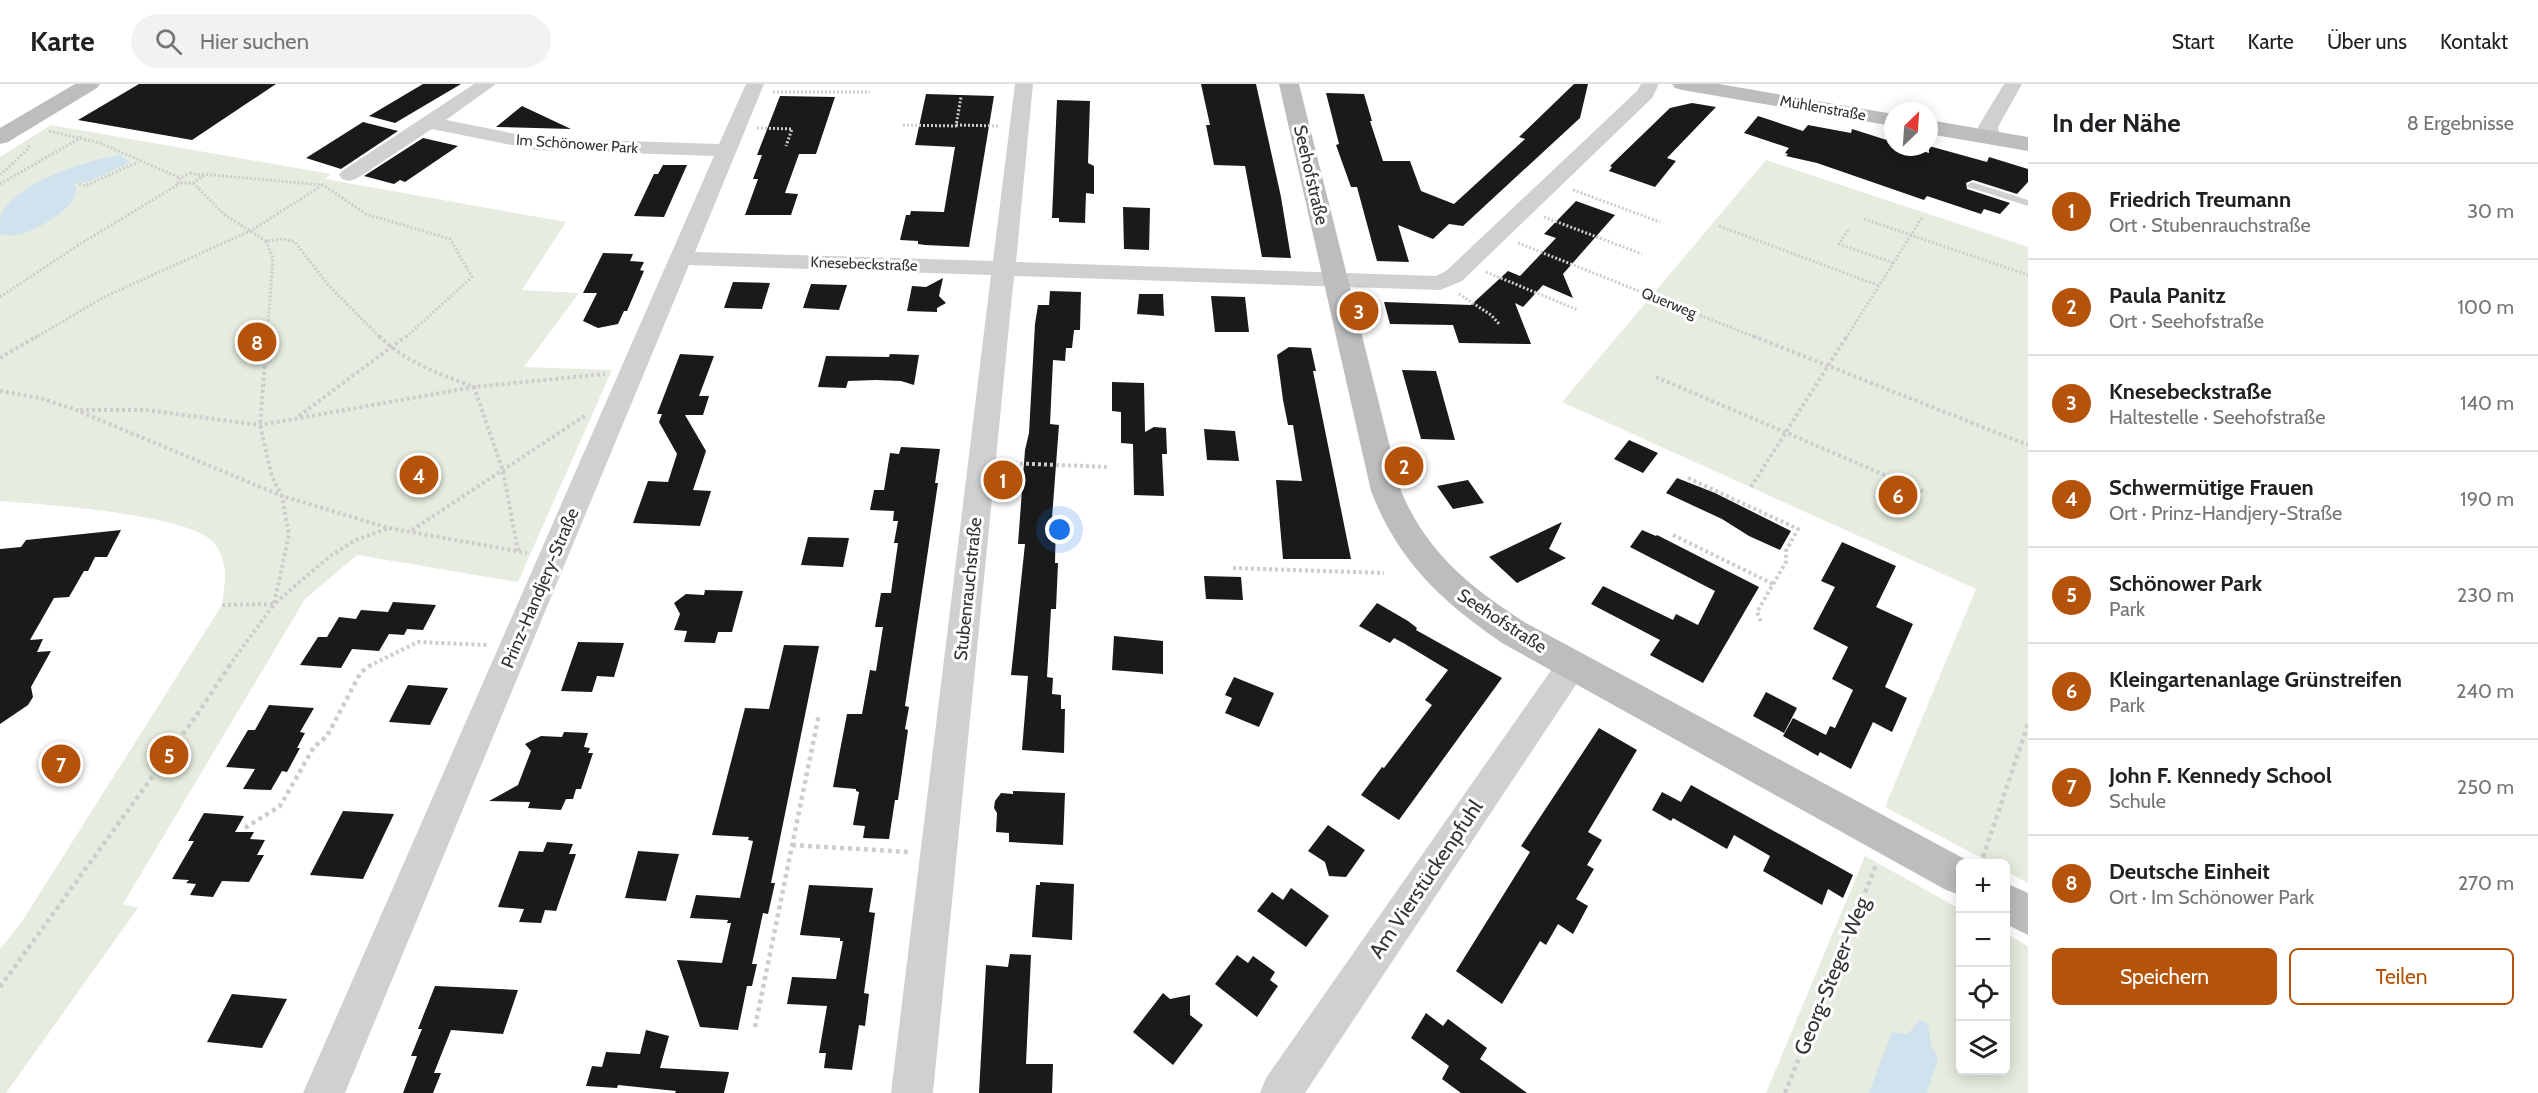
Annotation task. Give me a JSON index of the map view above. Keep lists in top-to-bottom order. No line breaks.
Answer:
{"streets":{"street":["Mühlenstraße","Im Schönower Park","Seehofstraße","Knesebeckstraße","Prinz-Handjery-Straße","Stubenrauchstraße","Am Vierstückenpfuhl"],"path":["Querweg","Georg-Steger-Weg"]},"crossings":[["Im Schönower Park","Prinz-Handjery-Straße"],["Seehofstraße","Knesebeckstraße"],["Seehofstraße","Am Vierstückenpfuhl"],["Knesebeckstraße","Prinz-Handjery-Straße"],["Knesebeckstraße","Stubenrauchstraße"]],"north":"top right","page":{"header":"Karte","search":"Hier suchen","nav":["Start","Karte","Über uns","Kontakt"],"heading":["In der Nähe","8 Ergebnisse"],"list":[{"mark":"1","name":"Friedrich Treumann","note":"Ort · Stubenrauchstraße","value":"30 m"},{"mark":"2","name":"Paula Panitz","note":"Ort · Seehofstraße","value":"100 m"},{"mark":"3","name":"Knesebeckstraße","note":"Haltestelle · Seehofstraße","value":"140 m"},{"mark":"4","name":"Schwermütige Frauen","note":"Ort · Prinz-Handjery-Straße","value":"190 m"},{"mark":"5","name":"Schönower Park","note":"Park","value":"230 m"},{"mark":"6","name":"Kleingartenanlage Grünstreifen","note":"Park","value":"240 m"},{"mark":"7","name":"John F. Kennedy School","note":"Schule","value":"250 m"},{"mark":"8","name":"Deutsche Einheit","note":"Ort · Im Schönower Park","value":"270 m"}],"pins":["3","8","2","4","1","6","5","7"],"map_buttons":["+","−"],"buttons":["Speichern","Teilen"]}}
